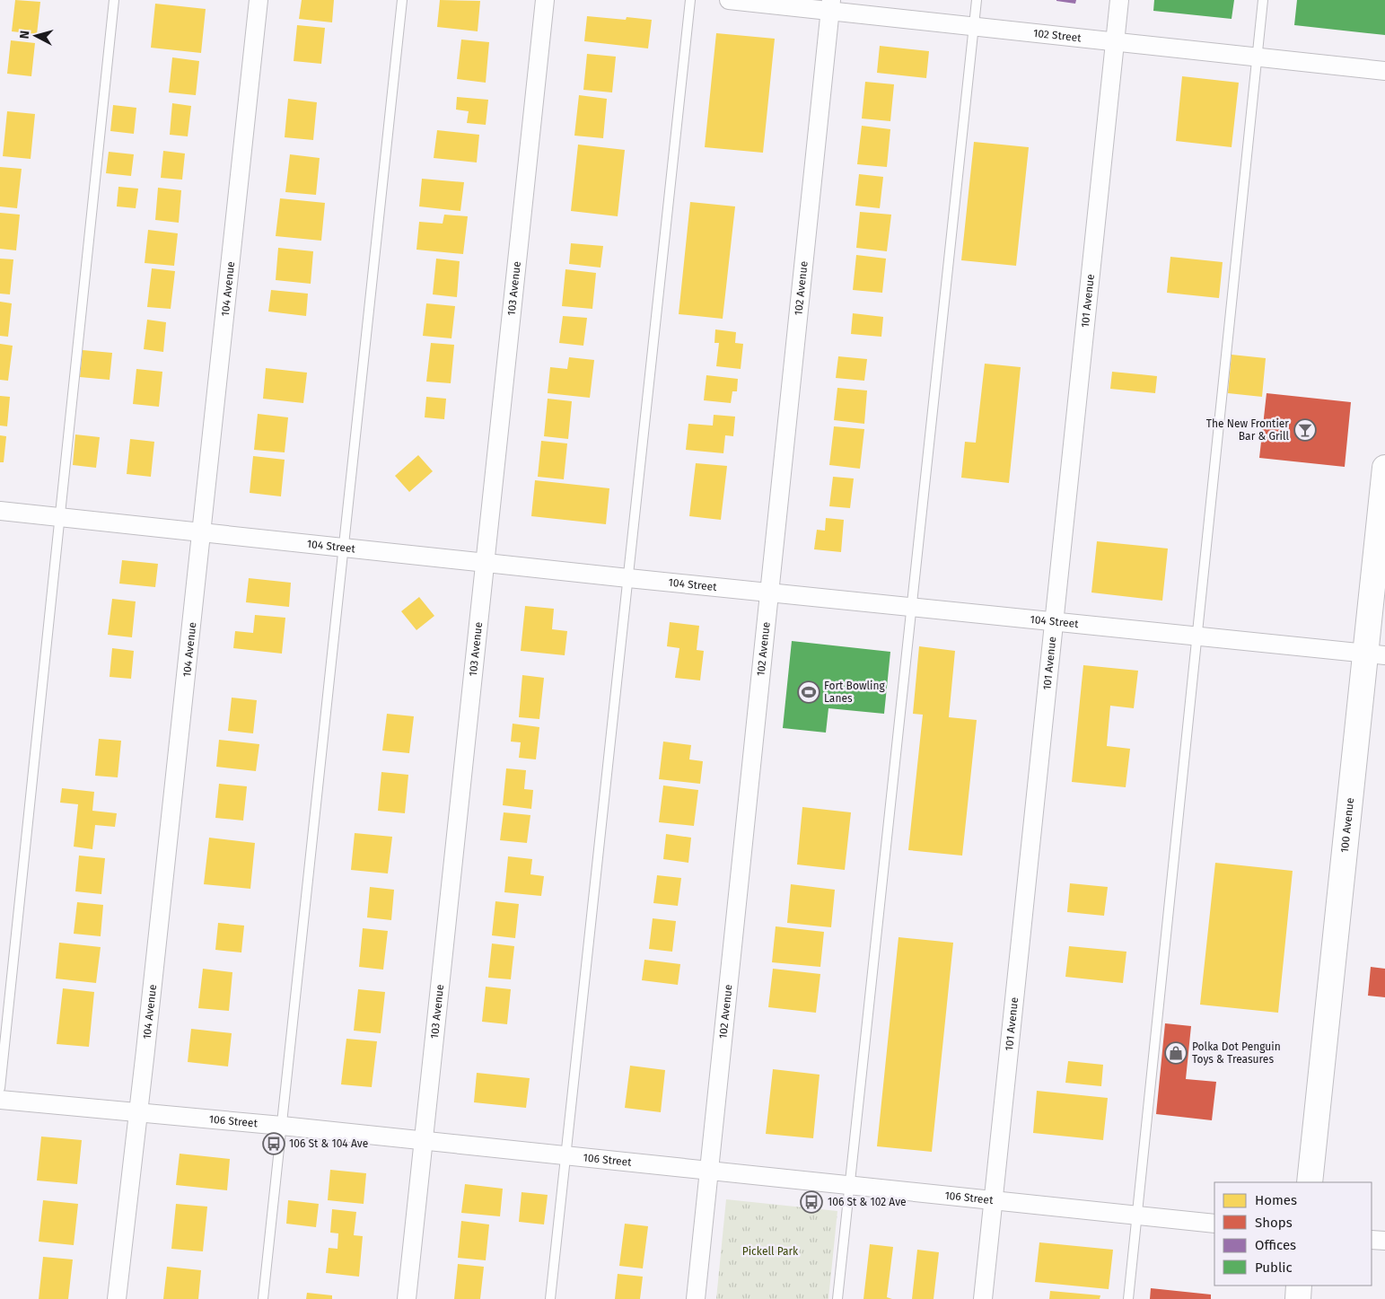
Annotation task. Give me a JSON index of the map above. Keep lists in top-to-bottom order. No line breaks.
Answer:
{"streets":{"main road":["100 Avenue"],"street":["102 Street","104 Avenue","103 Avenue","102 Avenue","101 Avenue","104 Street","106 Street"]},"crossings":[["102 Street","102 Avenue"],["102 Street","101 Avenue"],["104 Avenue","104 Street"],["104 Avenue","106 Street"],["103 Avenue","104 Street"],["103 Avenue","106 Street"],["102 Avenue","104 Street"],["102 Avenue","106 Street"],["101 Avenue","104 Street"],["101 Avenue","106 Street"],["104 Street","100 Avenue"]],"parks":["Pickell Park"],"places":{"bar":["The New Frontier Bar & Grill"],"sports":["Fort Bowling Lanes"],"shop":["Polka Dot Penguin Toys & Treasures"],"bus stop":["106 St & 104 Ave","106 St & 102 Ave"]},"legend":["Homes","Shops","Offices","Public"],"north":"left"}
